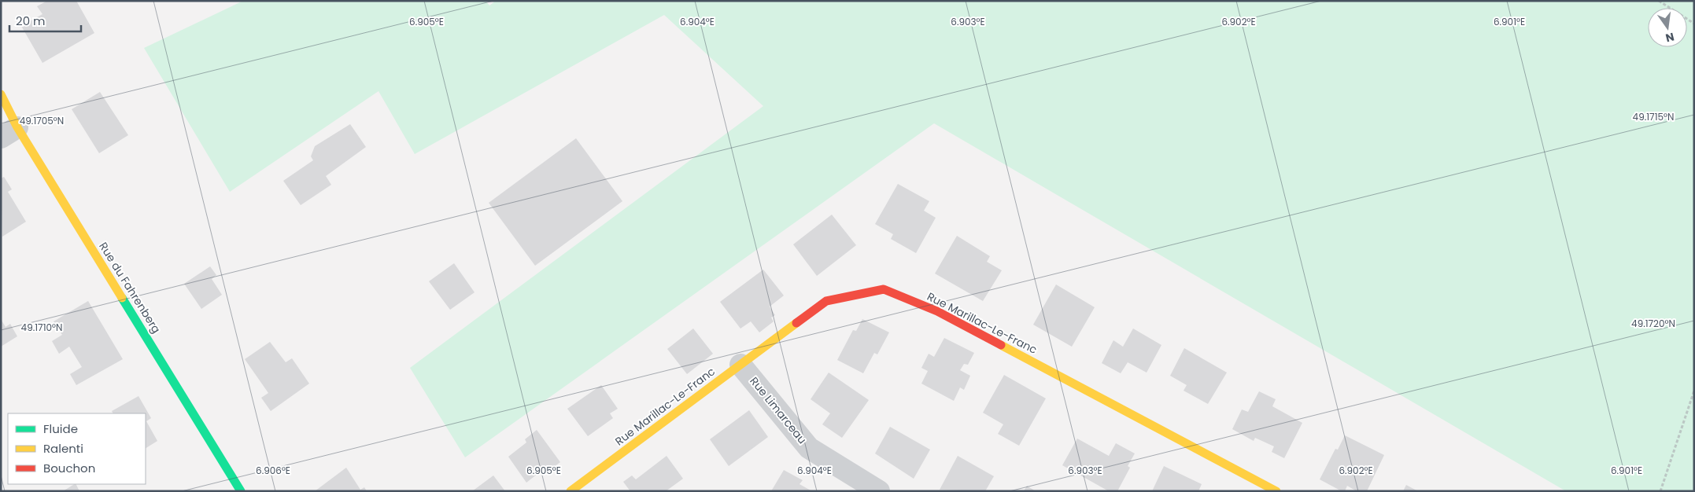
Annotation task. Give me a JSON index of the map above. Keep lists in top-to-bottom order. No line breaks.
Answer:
{"streets":{"street":["Rue du Fahrenberg","Rue Marillac-Le-Franc","Rue Limarceau"]},"crossings":[["Rue Marillac-Le-Franc","Rue Limarceau"]],"legend":["Fluide","Ralenti","Bouchon"],"scale_bar":"20 m","north":"bottom","coordinates":["6.905°E","6.904°E","6.903°E","6.902°E","6.901°E","49.1715°N","49.1705°N","49.1720°N","49.1710°N","6.906°E"]}
